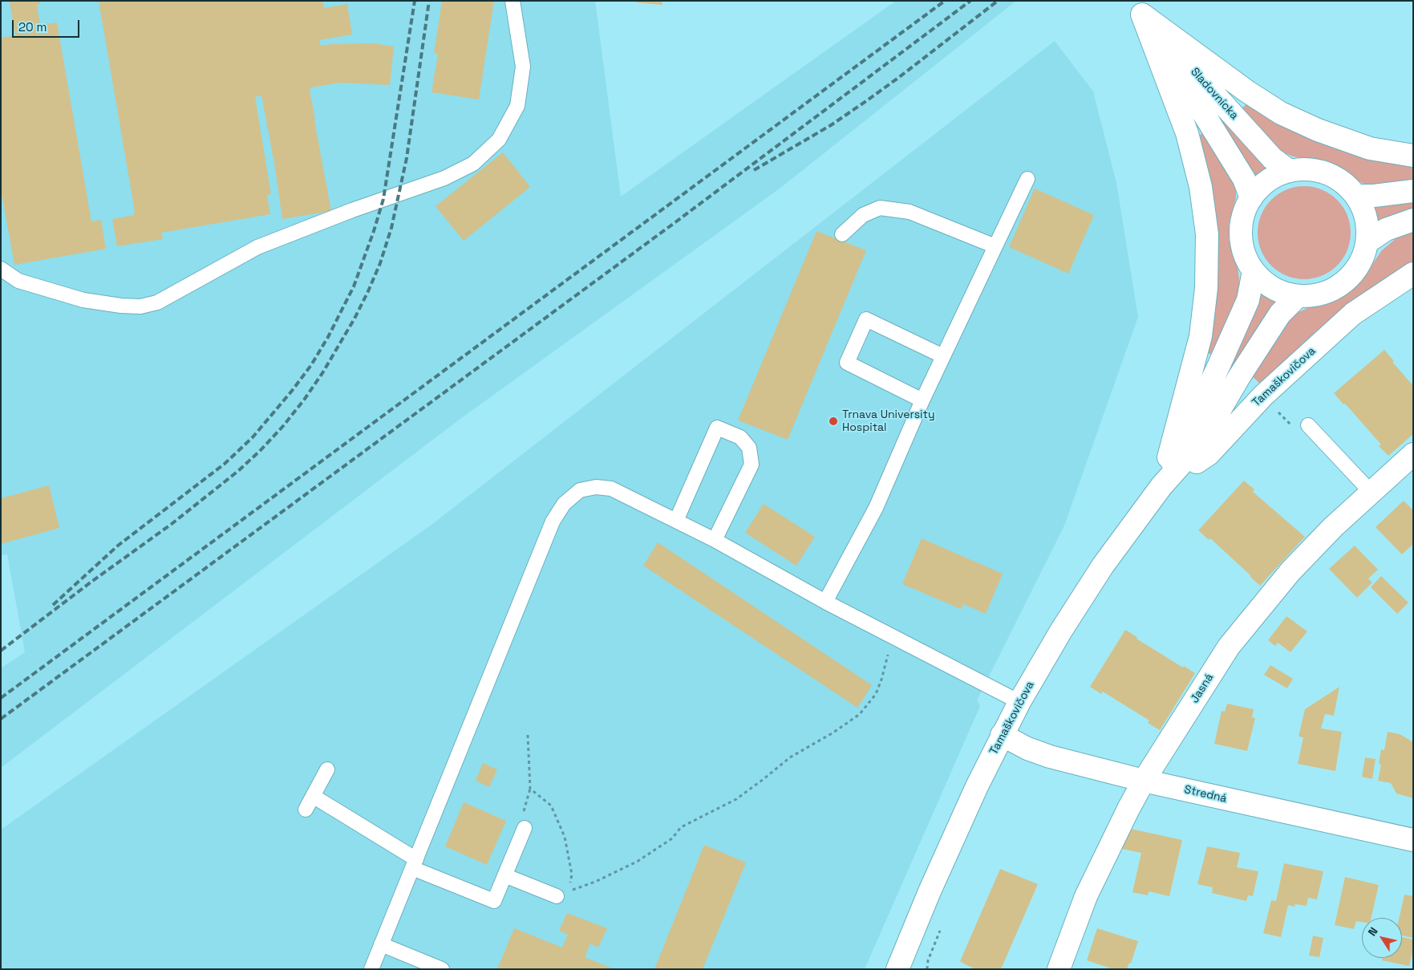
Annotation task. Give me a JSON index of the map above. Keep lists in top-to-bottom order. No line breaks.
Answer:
{"streets":{"street":["Sladovnícka","Tamaškovičova","Jasná","Stredná"]},"crossings":[["Sladovnícka","Tamaškovičova"],["Tamaškovičova","Stredná"],["Jasná","Stredná"]],"places":["Trnava University Hospital"],"scale_bar":"20 m","north":"top left"}
